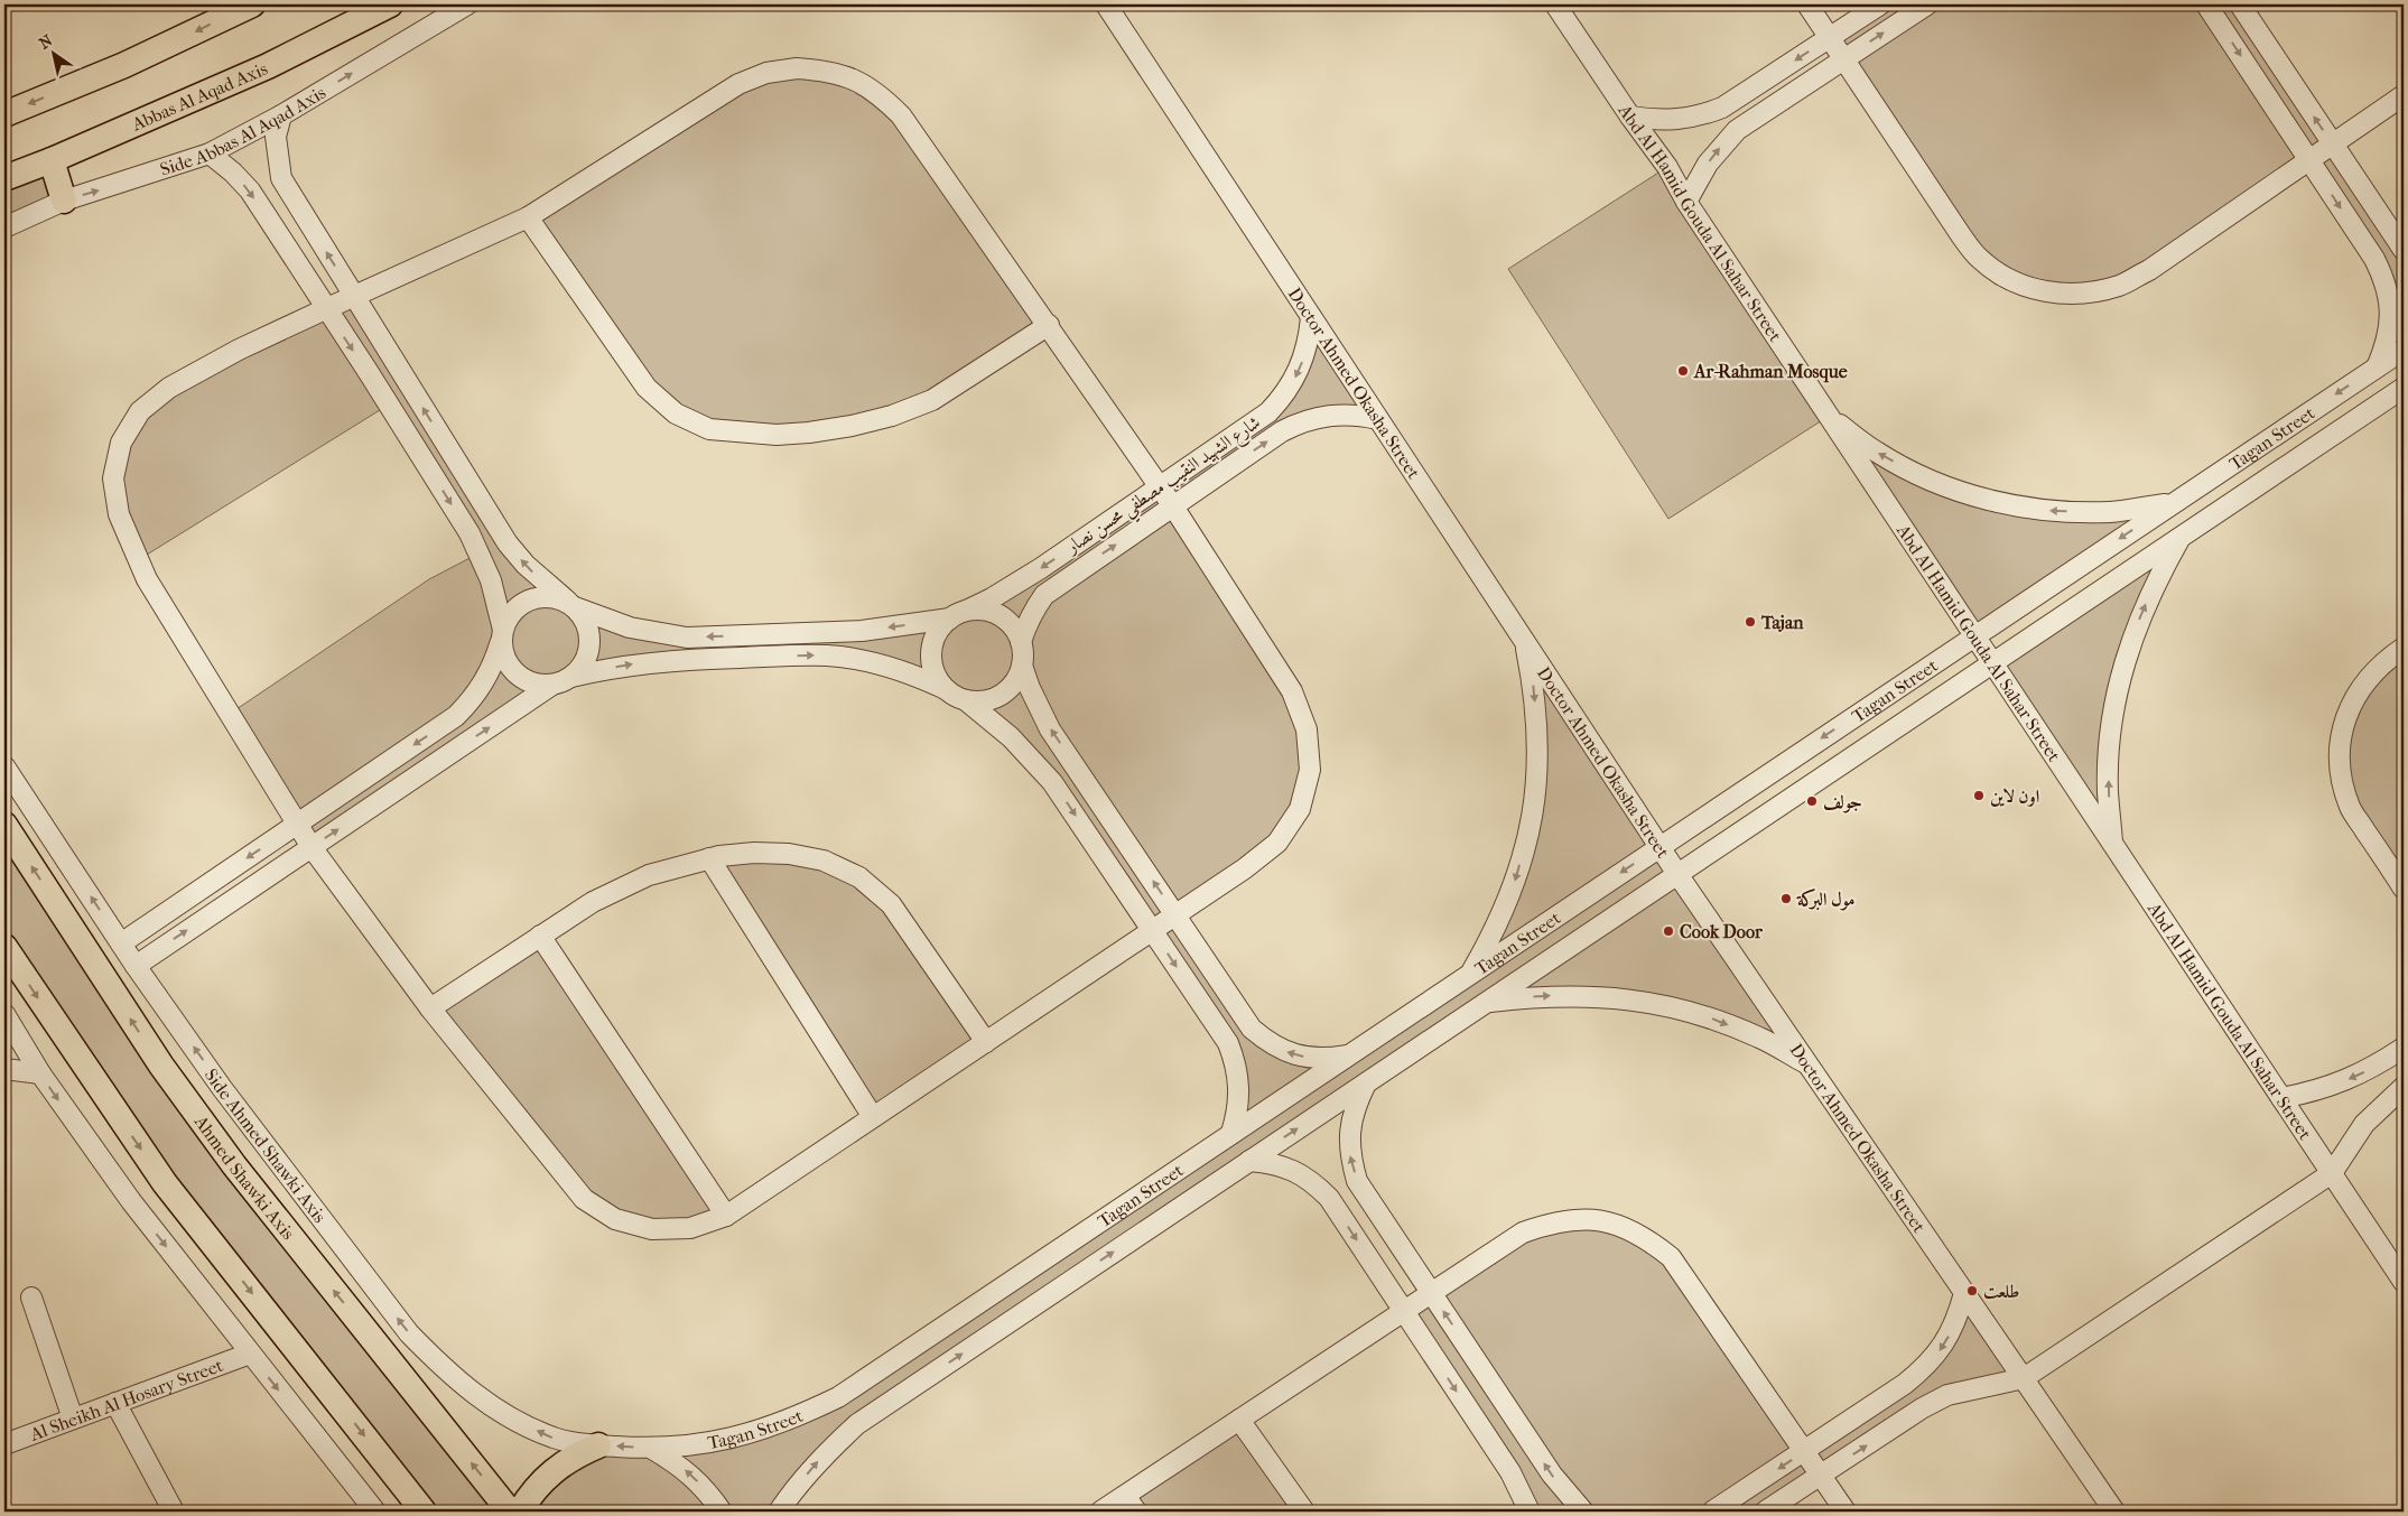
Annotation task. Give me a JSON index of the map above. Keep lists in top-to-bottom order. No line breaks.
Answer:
{"streets":{"main road":["Abbas Al Aqad Axis","Ahmed Shawki Axis"],"street":["Side Abbas Al Aqad Axis","Abd Al Hamid Gouda Al Sahar Street","Doctor Ahmed Okasha Street","Tagan Street","شارع الشهيد النقيب مصطفي محسن نصار","Side Ahmed Shawki Axis","Al Sheikh Al Hosary Street"]},"crossings":[["Abd Al Hamid Gouda Al Sahar Street","Tagan Street"],["Doctor Ahmed Okasha Street","Tagan Street"],["Doctor Ahmed Okasha Street","شارع الشهيد النقيب مصطفي محسن نصار"],["Tagan Street","Side Ahmed Shawki Axis"]],"one_way":["Side Abbas Al Aqad Axis"],"places":["Ar-Rahman Mosque","Tajan","اون لاين","جولف","مول البركة","Cook Door","طلعت"],"north":"top left"}
